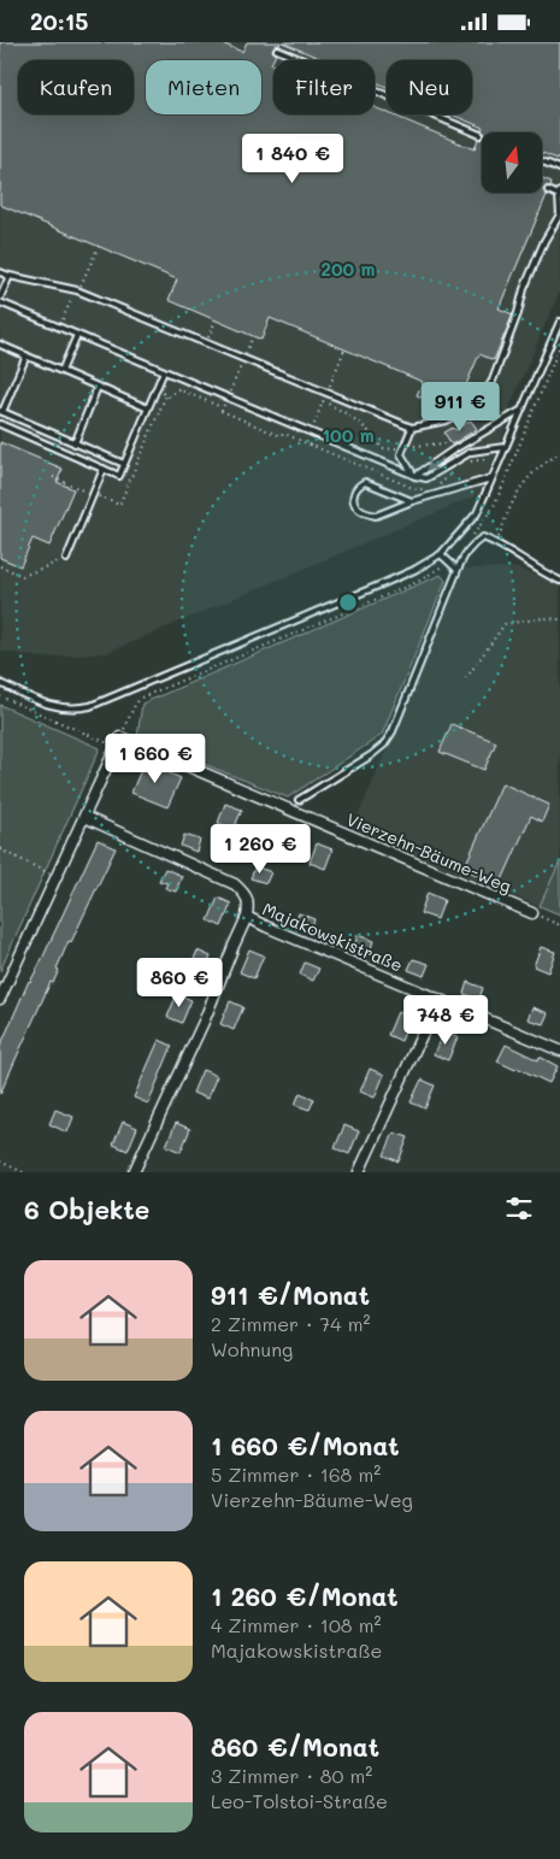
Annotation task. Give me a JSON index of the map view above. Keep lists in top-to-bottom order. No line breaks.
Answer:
{"streets":{"street":["Vierzehn-Bäume-Weg","Majakowskistraße"]},"north":"top","page":{"status":"20:15","chip":["Kaufen","Mieten","Filter","Neu"],"price":["1 840 €","911 €","1 660 €","1 260 €","860 €","748 €"],"heading":"6 Objekte","list":[{"name":"911 €/Monat","note":"2 Zimmer · 74 m² · Wohnung"},{"name":"1 660 €/Monat","note":"5 Zimmer · 168 m² · Vierzehn-Bäume-Weg"},{"name":"1 260 €/Monat","note":"4 Zimmer · 108 m² · Majakowskistraße"},{"name":"860 €/Monat","note":"3 Zimmer · 80 m² · Leo-Tolstoi-Straße"}]},"rings":["200 m","100 m"]}
